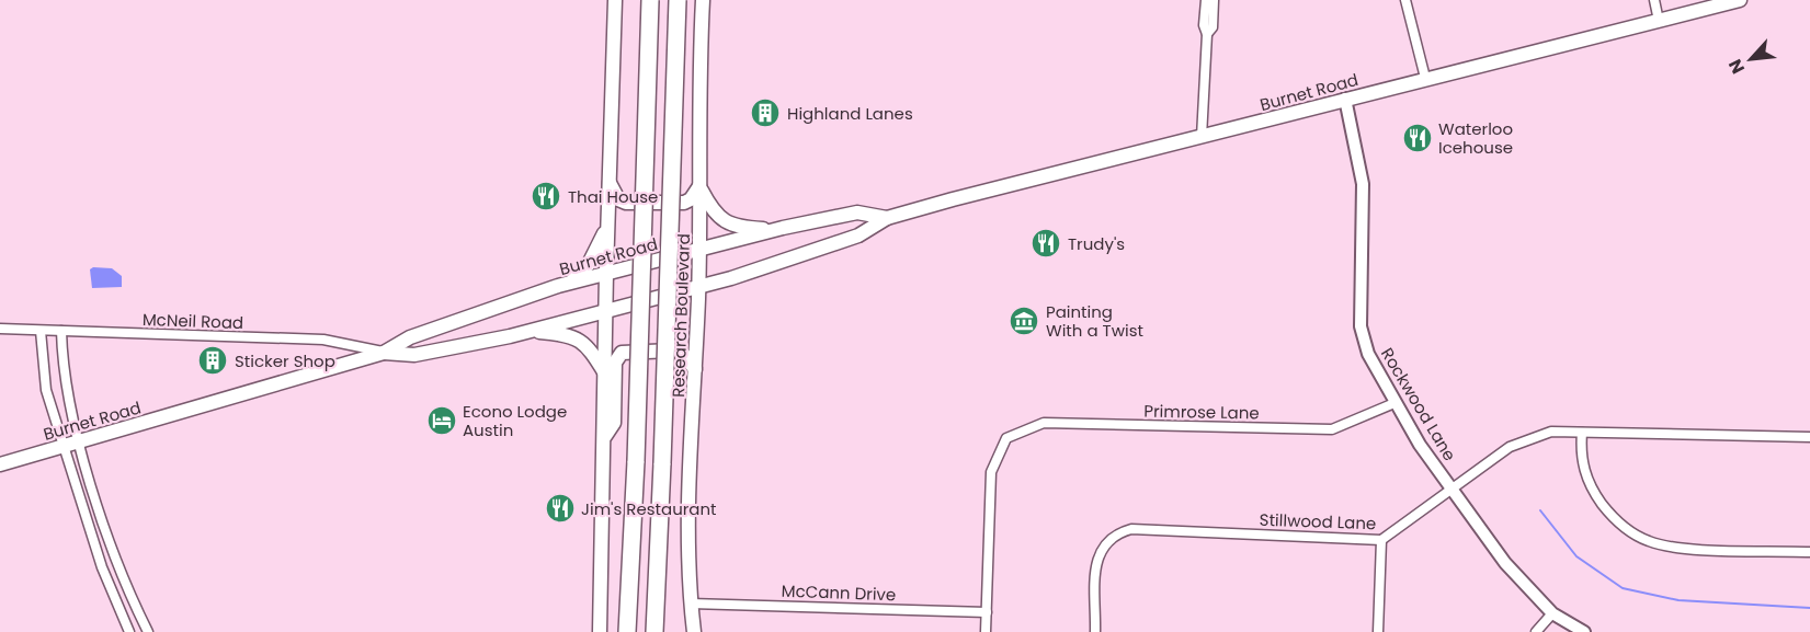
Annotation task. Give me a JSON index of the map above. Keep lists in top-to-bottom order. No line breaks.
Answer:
{"streets":{"main road":["Burnet Road","Research Boulevard"],"street":["McNeil Road","Rockwood Lane","Primrose Lane","Stillwood Lane","McCann Drive"]},"crossings":[["Burnet Road","Research Boulevard"],["Burnet Road","McNeil Road"],["Burnet Road","Rockwood Lane"],["Research Boulevard","McCann Drive"],["Rockwood Lane","Primrose Lane"],["Rockwood Lane","Stillwood Lane"],["Primrose Lane","McCann Drive"]],"places":{"building":["Highland Lanes","Sticker Shop"],"restaurant":["Waterloo Icehouse","Thai House","Trudy's","Jim's Restaurant"],"museum":["Painting With a Twist"],"hotel":["Econo Lodge Austin"]},"north":"bottom left"}
